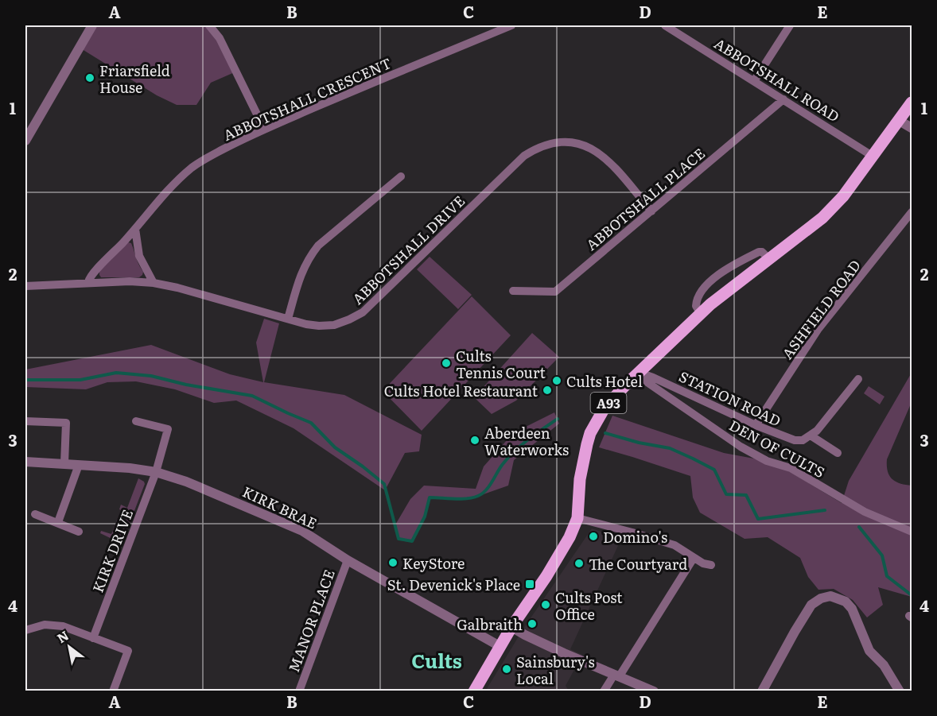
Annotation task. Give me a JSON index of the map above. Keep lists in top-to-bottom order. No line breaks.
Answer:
{"streets":{"main road":["A93"],"street":["ABBOTSHALL ROAD","ABBOTSHALL CRESCENT","ABBOTSHALL PLACE","ABBOTSHALL DRIVE","ASHFIELD ROAD","STATION ROAD","DEN OF CULTS","KIRK BRAE","KIRK DRIVE","MANOR PLACE"]},"crossings":[["ABBOTSHALL ROAD","ABBOTSHALL PLACE"],["ABBOTSHALL ROAD","A93"],["ABBOTSHALL CRESCENT","ABBOTSHALL DRIVE"],["ABBOTSHALL PLACE","ABBOTSHALL DRIVE"],["ASHFIELD ROAD","STATION ROAD"],["STATION ROAD","A93"],["STATION ROAD","DEN OF CULTS"],["A93","DEN OF CULTS"],["A93","KIRK BRAE"],["KIRK BRAE","KIRK DRIVE"],["KIRK BRAE","MANOR PLACE"]],"districts":["Cults"],"places":{"other":["Friarsfield House","Cults Tennis Court","Cults Hotel","Cults Hotel Restaurant","Aberdeen Waterworks","Domino's","KeyStore","The Courtyard","Cults Post Office","Galbraith","Sainsbury's Local"],"transit":["St. Devenick's Place"]},"north":"top left","grid":{"columns":["A","B","C","D","E"],"rows":["1","2","3","4"]}}
